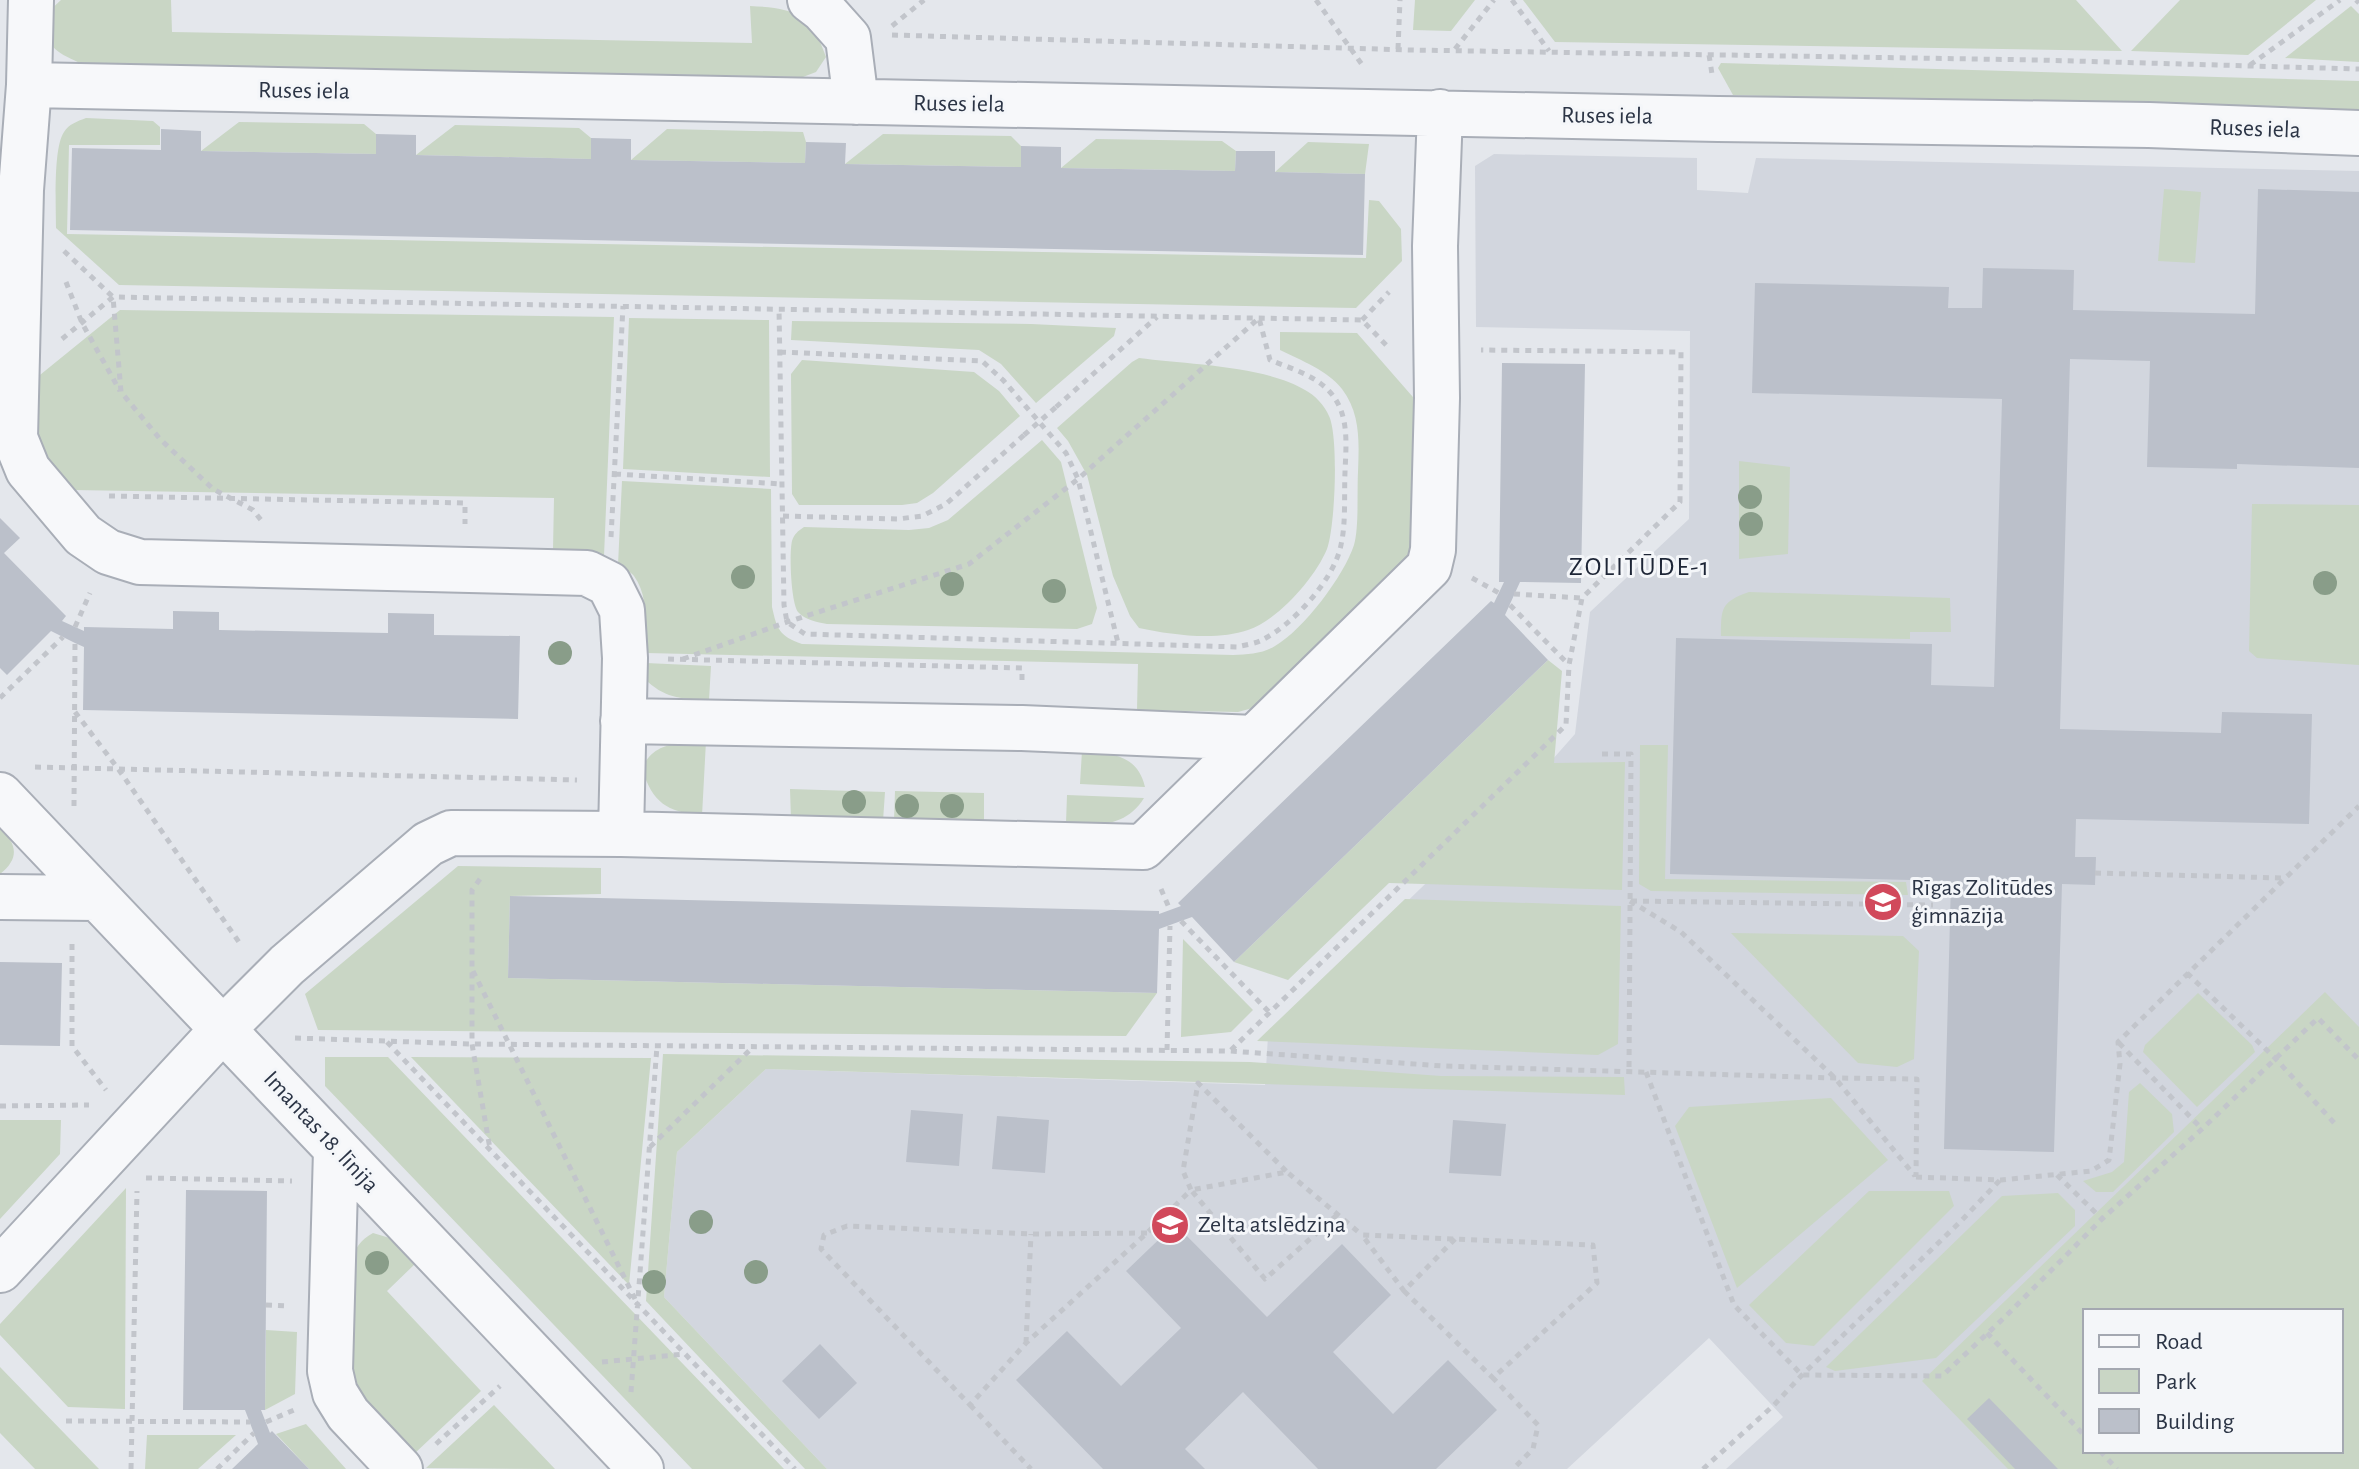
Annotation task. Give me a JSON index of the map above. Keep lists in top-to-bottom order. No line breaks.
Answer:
{"streets":{"street":["Ruses iela","Imantas 18. līnija"]},"districts":["ZOLITŪDE-1"],"places":{"school or university":["Rīgas Zolitūdes ģimnāzija","Zelta atslēdziņa"]},"legend":["Road","Park","Building"]}
